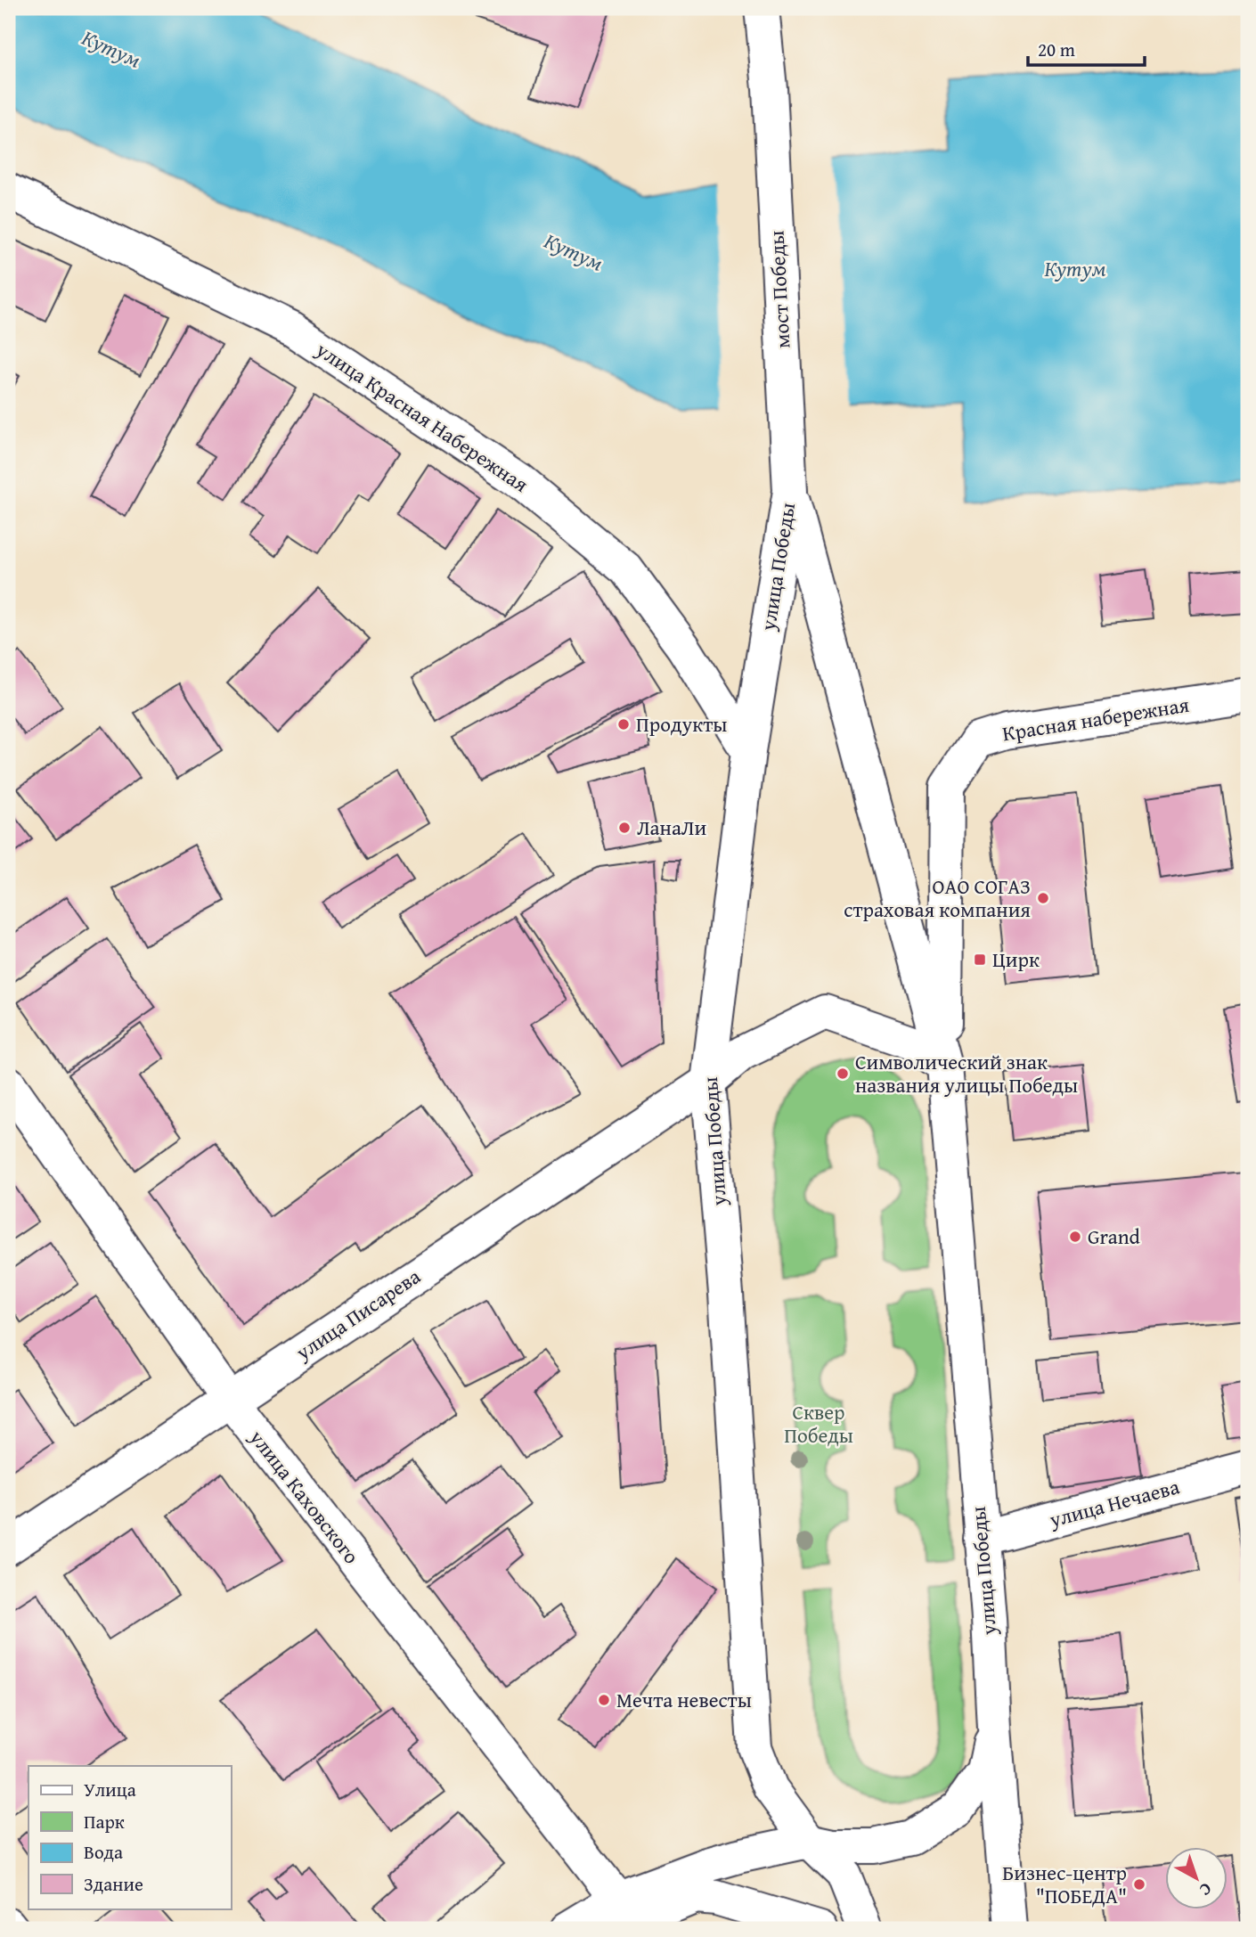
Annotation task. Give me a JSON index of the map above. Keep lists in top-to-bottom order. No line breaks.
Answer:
{"streets":{"main road":["мост Победы","улица Красная Набережная","улица Победы","Красная набережная","улица Писарева","улица Каховского","улица Нечаева"]},"crossings":[["мост Победы","улица Победы"],["улица Красная Набережная","улица Победы"],["улица Победы","Красная набережная"],["улица Победы","улица Писарева"],["улица Победы","улица Нечаева"],["Красная набережная","улица Писарева"],["улица Писарева","улица Каховского"]],"water":["Кутум"],"parks":["Сквер Победы"],"places":{"other":["Продукты","ЛанаЛи","ОАО СОГАЗ страховая компания","Символический знак названия улицы Победы","Grand","Мечта невесты","Бизнес-центр \"ПОБЕДА\""],"transit":["Цирк"]},"legend":["Улица","Парк","Вода","Здание"],"scale_bar":"20 m","north":"bottom right"}
